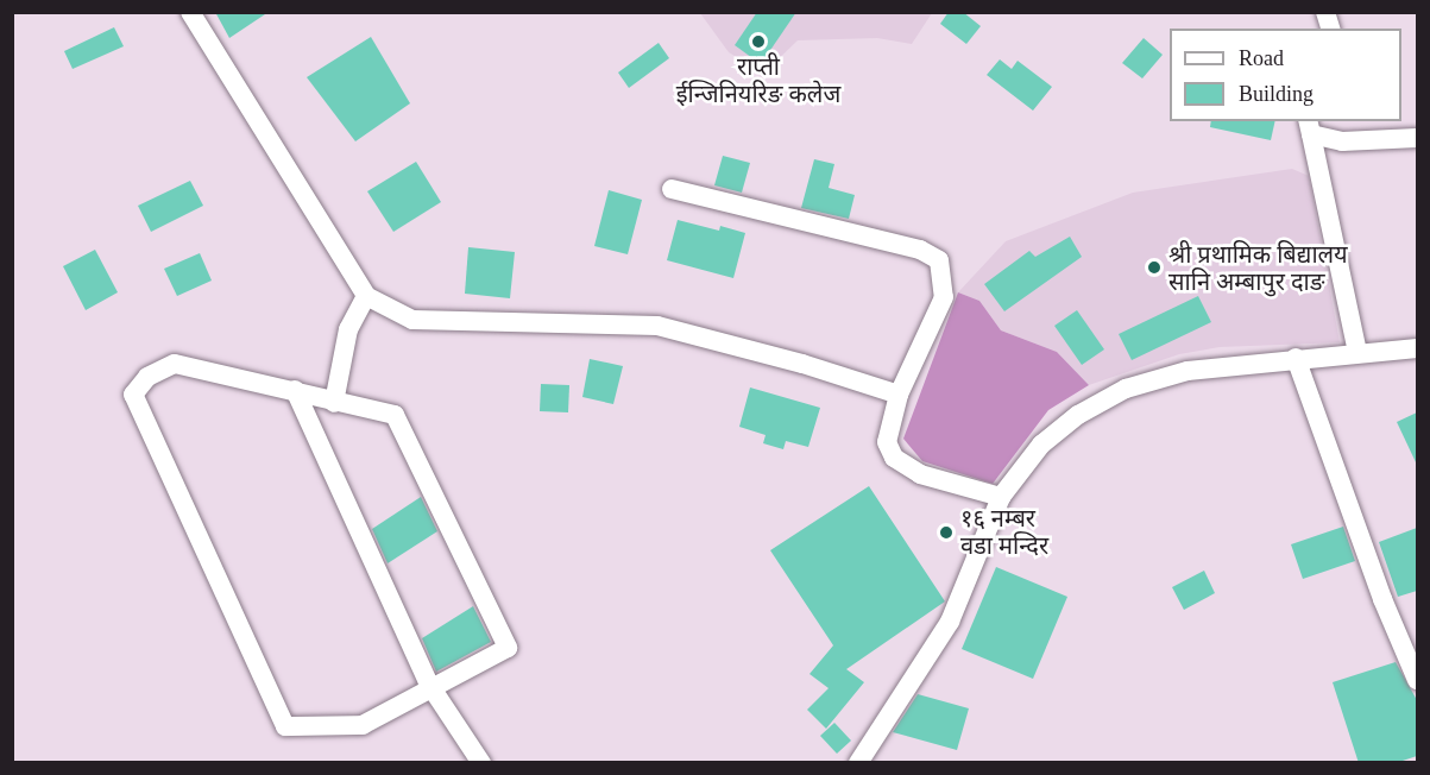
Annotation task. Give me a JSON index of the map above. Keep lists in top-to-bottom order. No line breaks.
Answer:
{"places":["राप्ती ईन्जिनियरिङ कलेज","श्री प्रथामिक बिद्यालय सानि अम्बापुर दाङ","१६ नम्बर वडा मन्दिर"],"legend":["Road","Building"]}
